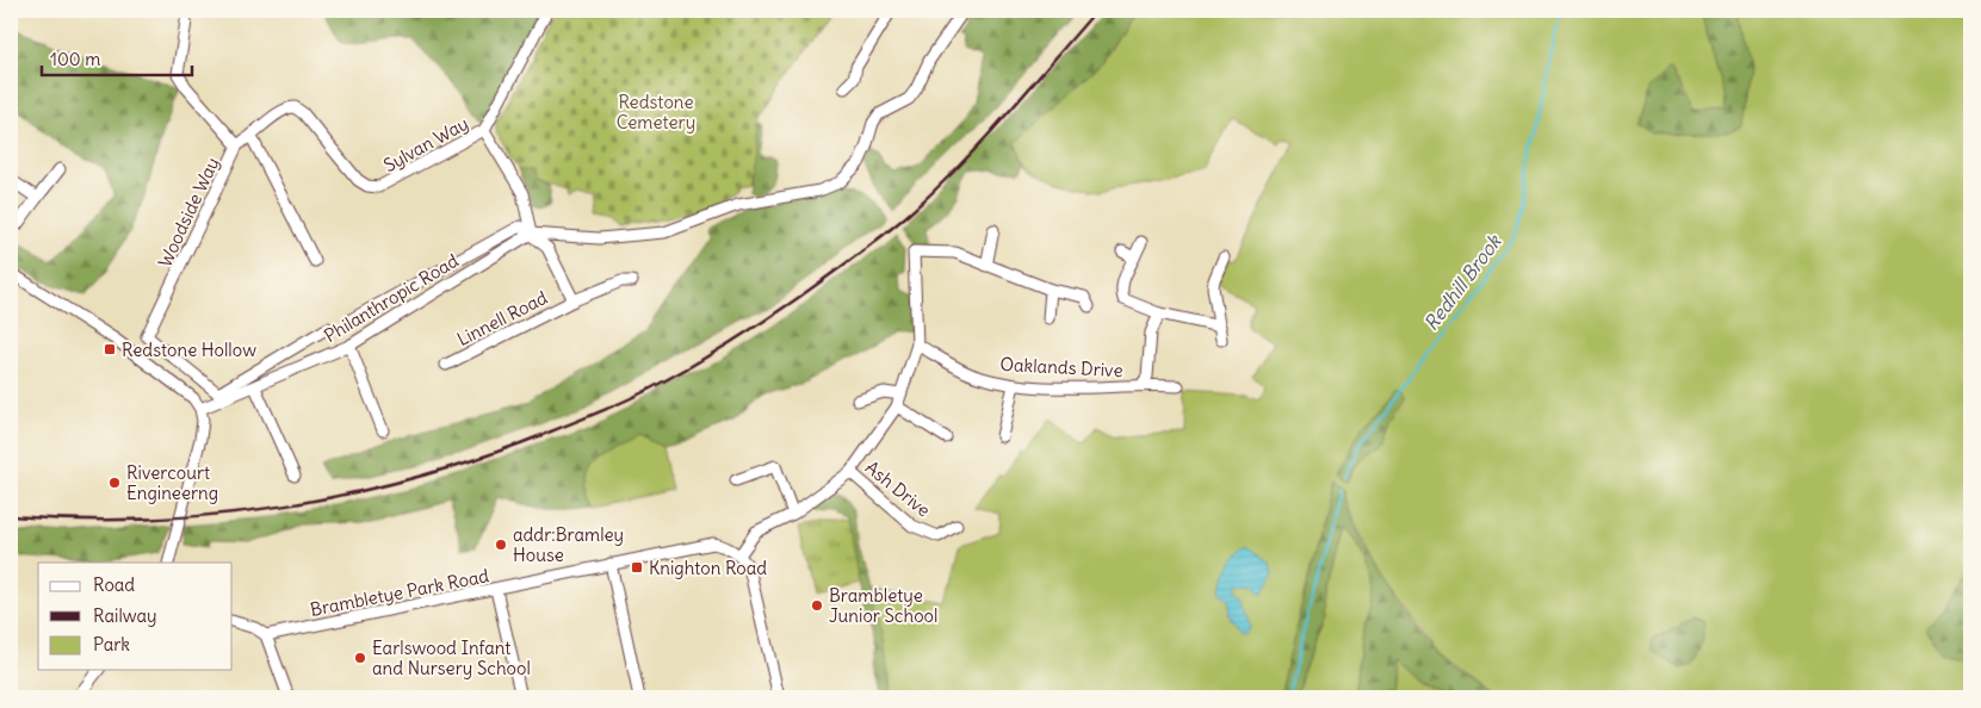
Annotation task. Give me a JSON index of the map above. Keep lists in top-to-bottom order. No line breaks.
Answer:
{"streets":{"street":["Sylvan Way","Woodside Way","Philanthropic Road","Linnell Road","Oaklands Drive","Ash Drive","Brambletye Park Road"]},"crossings":[["Sylvan Way","Woodside Way"],["Woodside Way","Philanthropic Road"],["Philanthropic Road","Linnell Road"]],"water":["Redhill Brook"],"parks":["Redstone Cemetery"],"places":{"transit":["Redstone Hollow","Knighton Road"],"other":["Rivercourt Engineerng","addr:Bramley House","Brambletye Junior School","Earlswood Infant and Nursery School"]},"legend":["Road","Railway","Park"],"scale_bar":"100 m"}
